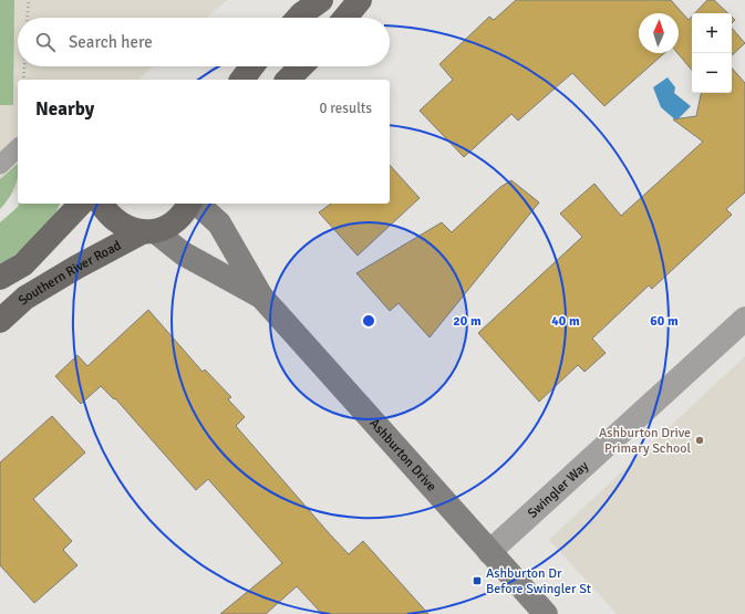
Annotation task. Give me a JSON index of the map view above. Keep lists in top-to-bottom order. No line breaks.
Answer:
{"streets":{"main road":["Southern River Road","Ashburton Drive"],"street":["Swingler Way"]},"crossings":[["Southern River Road","Ashburton Drive"],["Ashburton Drive","Swingler Way"]],"places":{"other":["Ashburton Drive Primary School"],"transit":["Ashburton Dr Before Swingler St"]},"north":"top","page":{"map_buttons":["+","−"],"search":"Search here","heading":["Nearby","0 results"]},"rings":["20 m","40 m","60 m"]}
